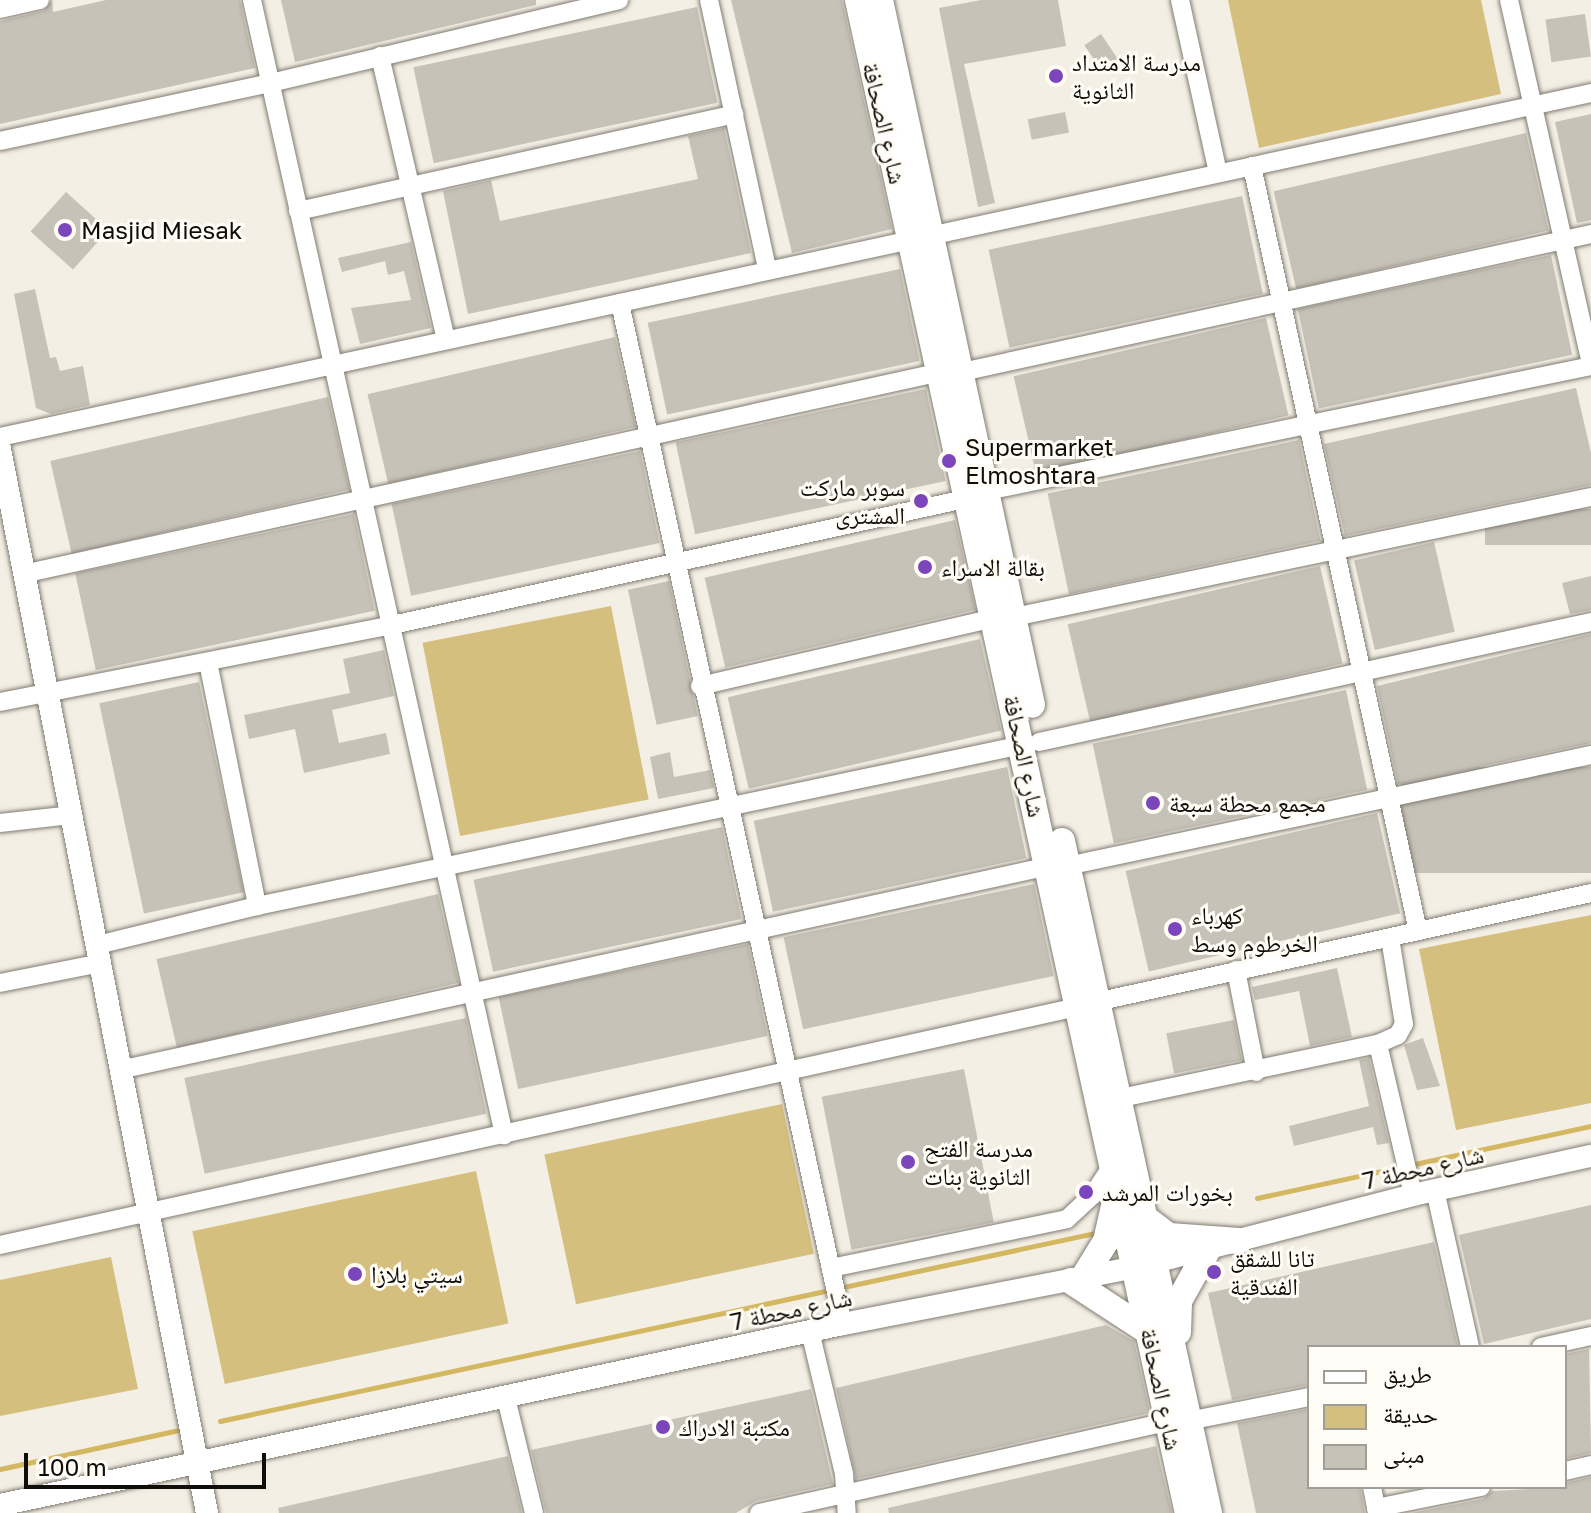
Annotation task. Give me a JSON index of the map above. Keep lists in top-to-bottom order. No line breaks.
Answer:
{"streets":{"main road":["شارع الصحافة"],"street":["شارع محطة 7"]},"crossings":[["شارع الصحافة","شارع محطة 7"]],"places":["مدرسة الامتداد الثانوية","Masjid Miesak","Supermarket Elmoshtara","سوبر ماركت المشترى","بقالة الاسراء","مجمع محطة سبعة","كهرباء الخرطوم وسط","مدرسة الفتح الثانوية بنات","بخورات المرشد","تانا للشقق الفندقية","سيتي بلازا","مكتبة الادراك"],"legend":["طريق","حديقة","مبنى"],"scale_bar":"100 m"}
